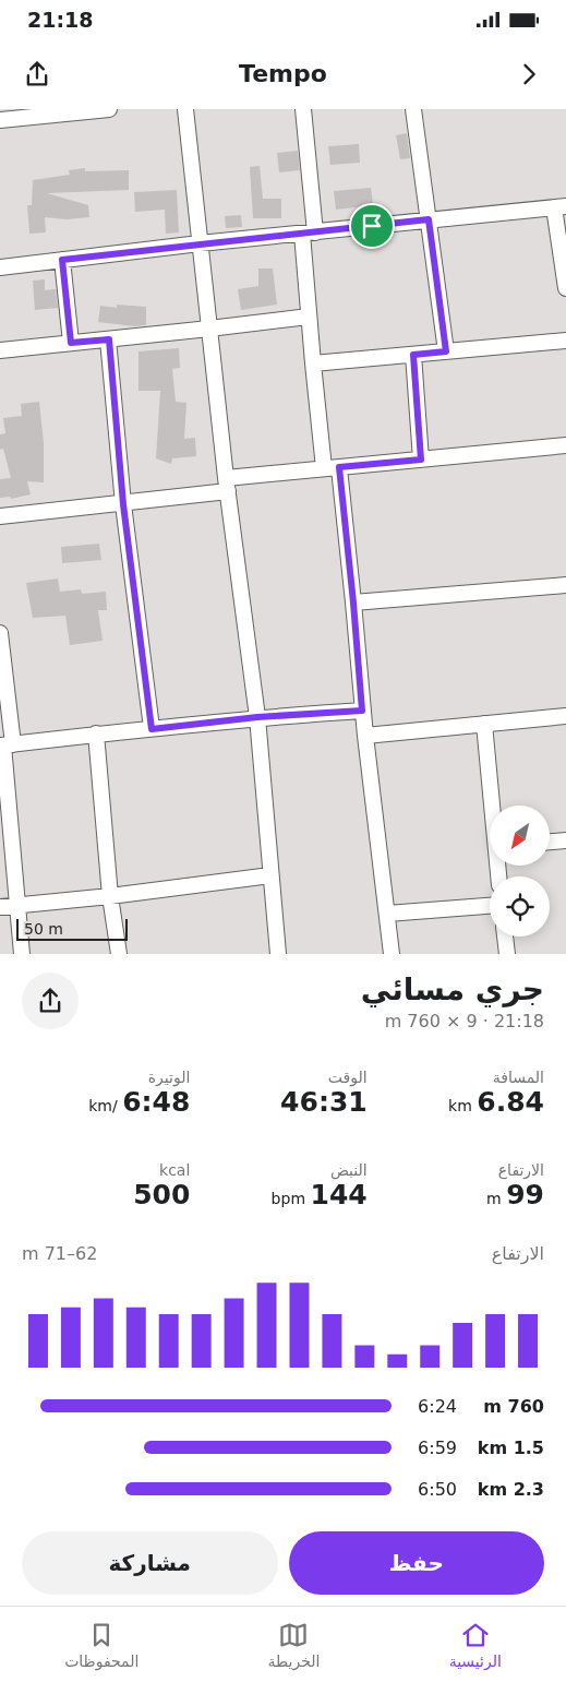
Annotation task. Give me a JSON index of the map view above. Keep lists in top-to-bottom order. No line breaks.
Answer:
{"scale_bar":"50 m","north":"bottom left","page":{"status":"21:18","header":"Tempo","scale":"50 m","heading":["جري مسائي","21:18 · 9 × 760 m"],"stats":[["المسافة","6.84 km"],["الوقت","46:31"],["الوتيرة","6:48 /km"],["الارتفاع","99 m"],["النبض","144 bpm"],["kcal","500"]],"chart":["الارتفاع","62–71 m"],"list":[{"name":"760 m","note":"6:24"},{"name":"1.5 km","note":"6:59"},{"name":"2.3 km","note":"6:50"}],"buttons":["حفظ","مشاركة"],"tabs":["الرئيسية","الخريطة","المحفوظات"]}}
